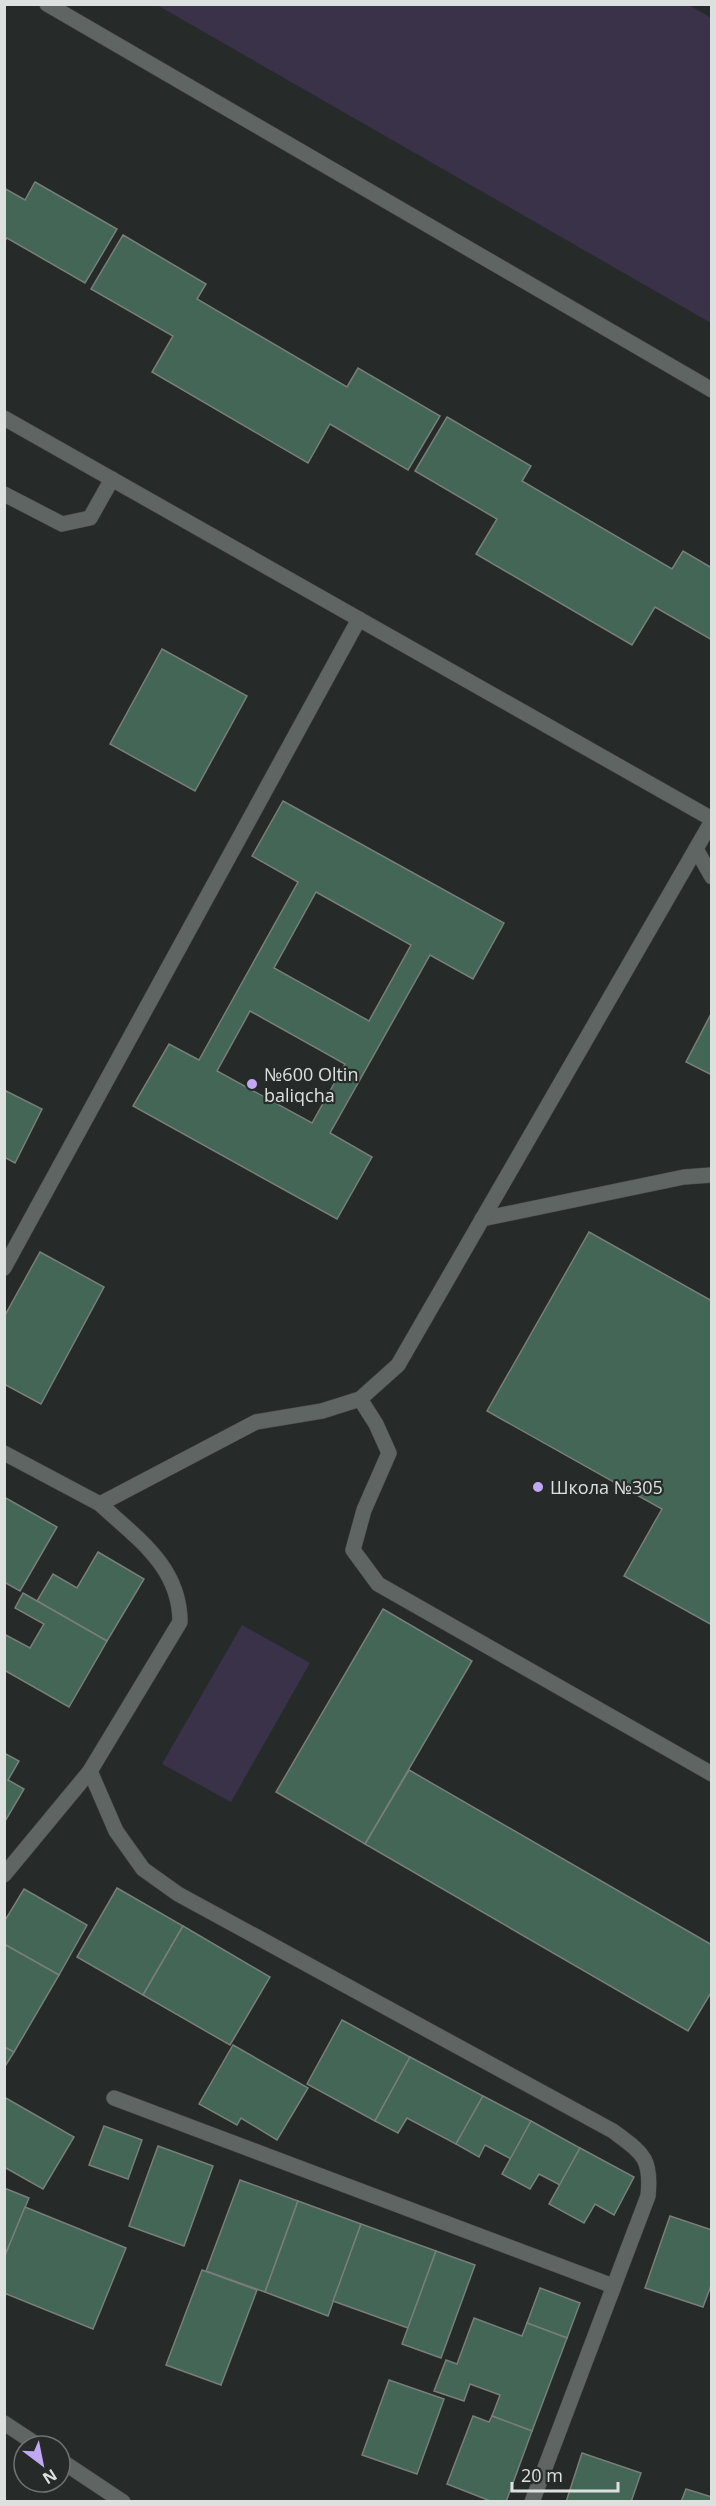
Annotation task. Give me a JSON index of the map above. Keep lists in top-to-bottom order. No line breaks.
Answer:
{"places":["№600 Oltin baliqcha","Школа №305"],"scale_bar":"20 m","north":"bottom right"}
